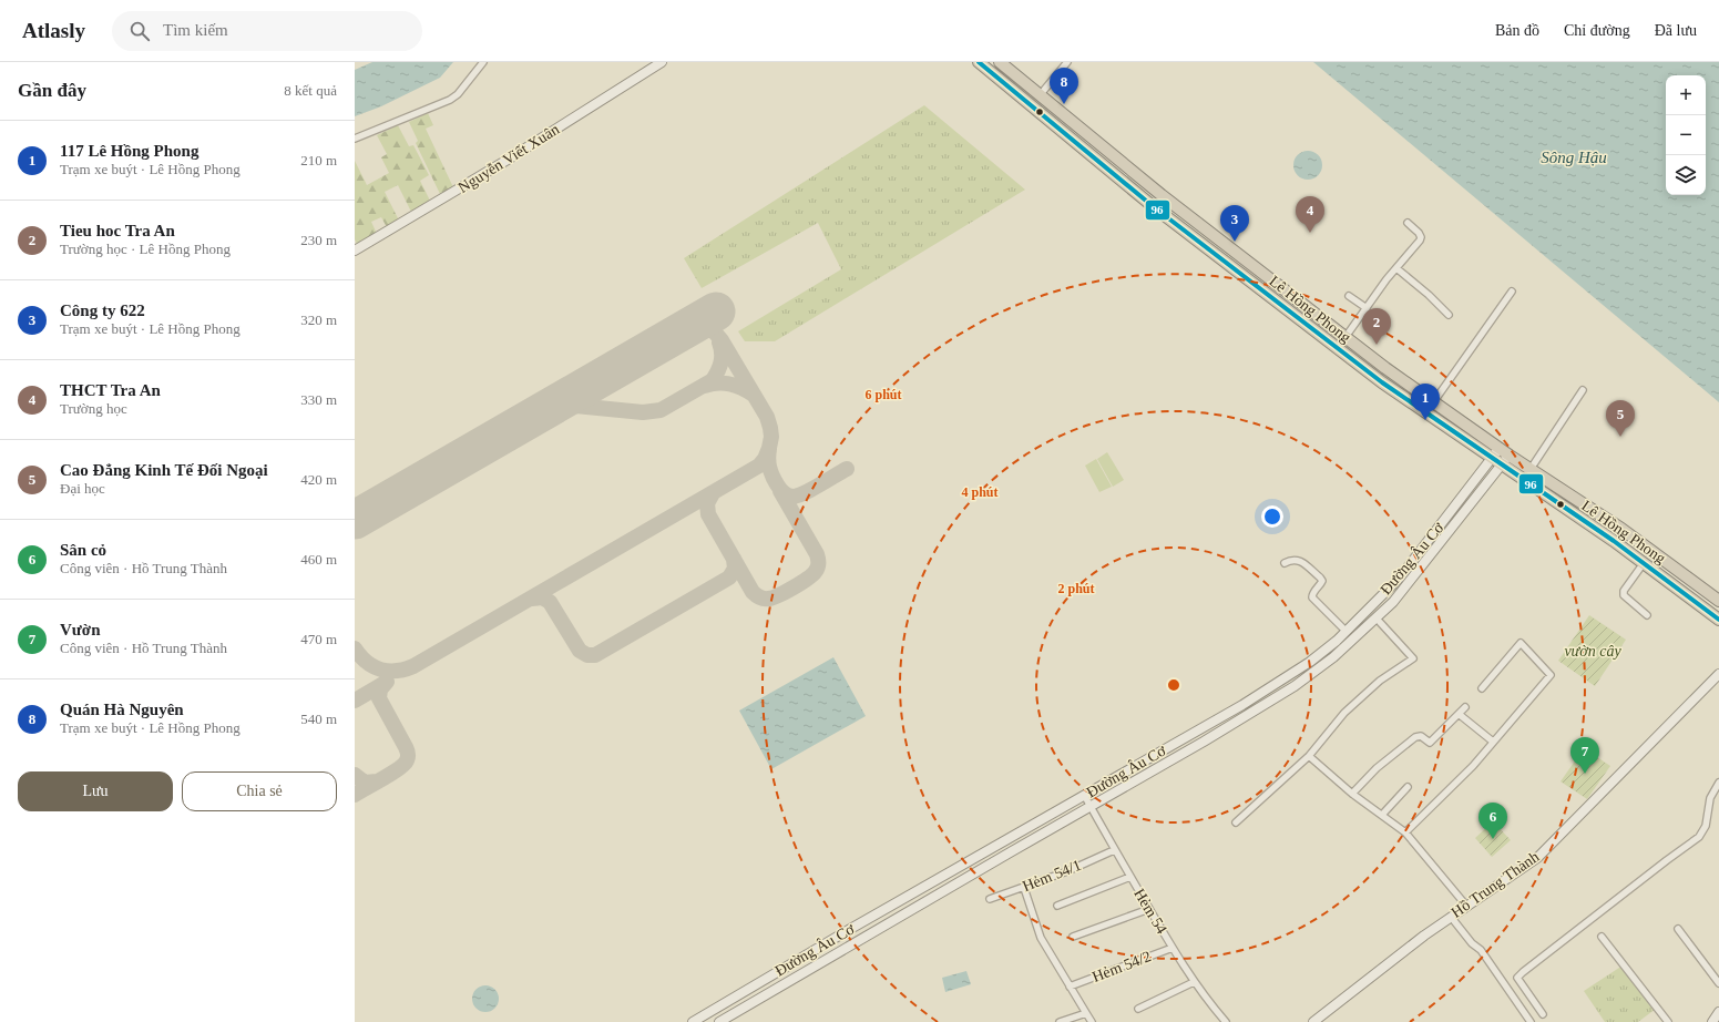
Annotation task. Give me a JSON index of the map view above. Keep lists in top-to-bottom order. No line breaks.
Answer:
{"streets":{"highway":["Lê Hồng Phong"],"street":["Nguyễn Viết Xuân","Đường Âu Cơ","Hẻm 54/1","Hồ Trung Thành","Hẻm 54","Hẻm 54/2"]},"crossings":[["Lê Hồng Phong","Đường Âu Cơ"],["Đường Âu Cơ","Hẻm 54"],["Hẻm 54/1","Hẻm 54"],["Hẻm 54","Hẻm 54/2"]],"water":["Sông Hậu"],"parks":["vườn cây"],"lines":["transit line 96"],"page":{"header":"Atlasly","search":"Tìm kiếm","nav":["Bản đồ","Chỉ đường","Đã lưu"],"heading":["Gần đây","8 kết quả"],"pins":["8","4","3","2","1","5","7","6"],"map_buttons":["+","−"],"list":[{"mark":"1","name":"117 Lê Hồng Phong","note":"Trạm xe buýt · Lê Hồng Phong","value":"210 m"},{"mark":"2","name":"Tieu hoc Tra An","note":"Trường học · Lê Hồng Phong","value":"230 m"},{"mark":"3","name":"Công ty 622","note":"Trạm xe buýt · Lê Hồng Phong","value":"320 m"},{"mark":"4","name":"THCT Tra An","note":"Trường học","value":"330 m"},{"mark":"5","name":"Cao Đẳng Kinh Tế Đối Ngoại","note":"Đại học","value":"420 m"},{"mark":"6","name":"Sân cỏ","note":"Công viên · Hồ Trung Thành","value":"460 m"},{"mark":"7","name":"Vườn","note":"Công viên · Hồ Trung Thành","value":"470 m"},{"mark":"8","name":"Quán Hà Nguyên","note":"Trạm xe buýt · Lê Hồng Phong","value":"540 m"}],"buttons":["Lưu","Chia sẻ"]},"rings":["6 phút","4 phút","2 phút"]}
